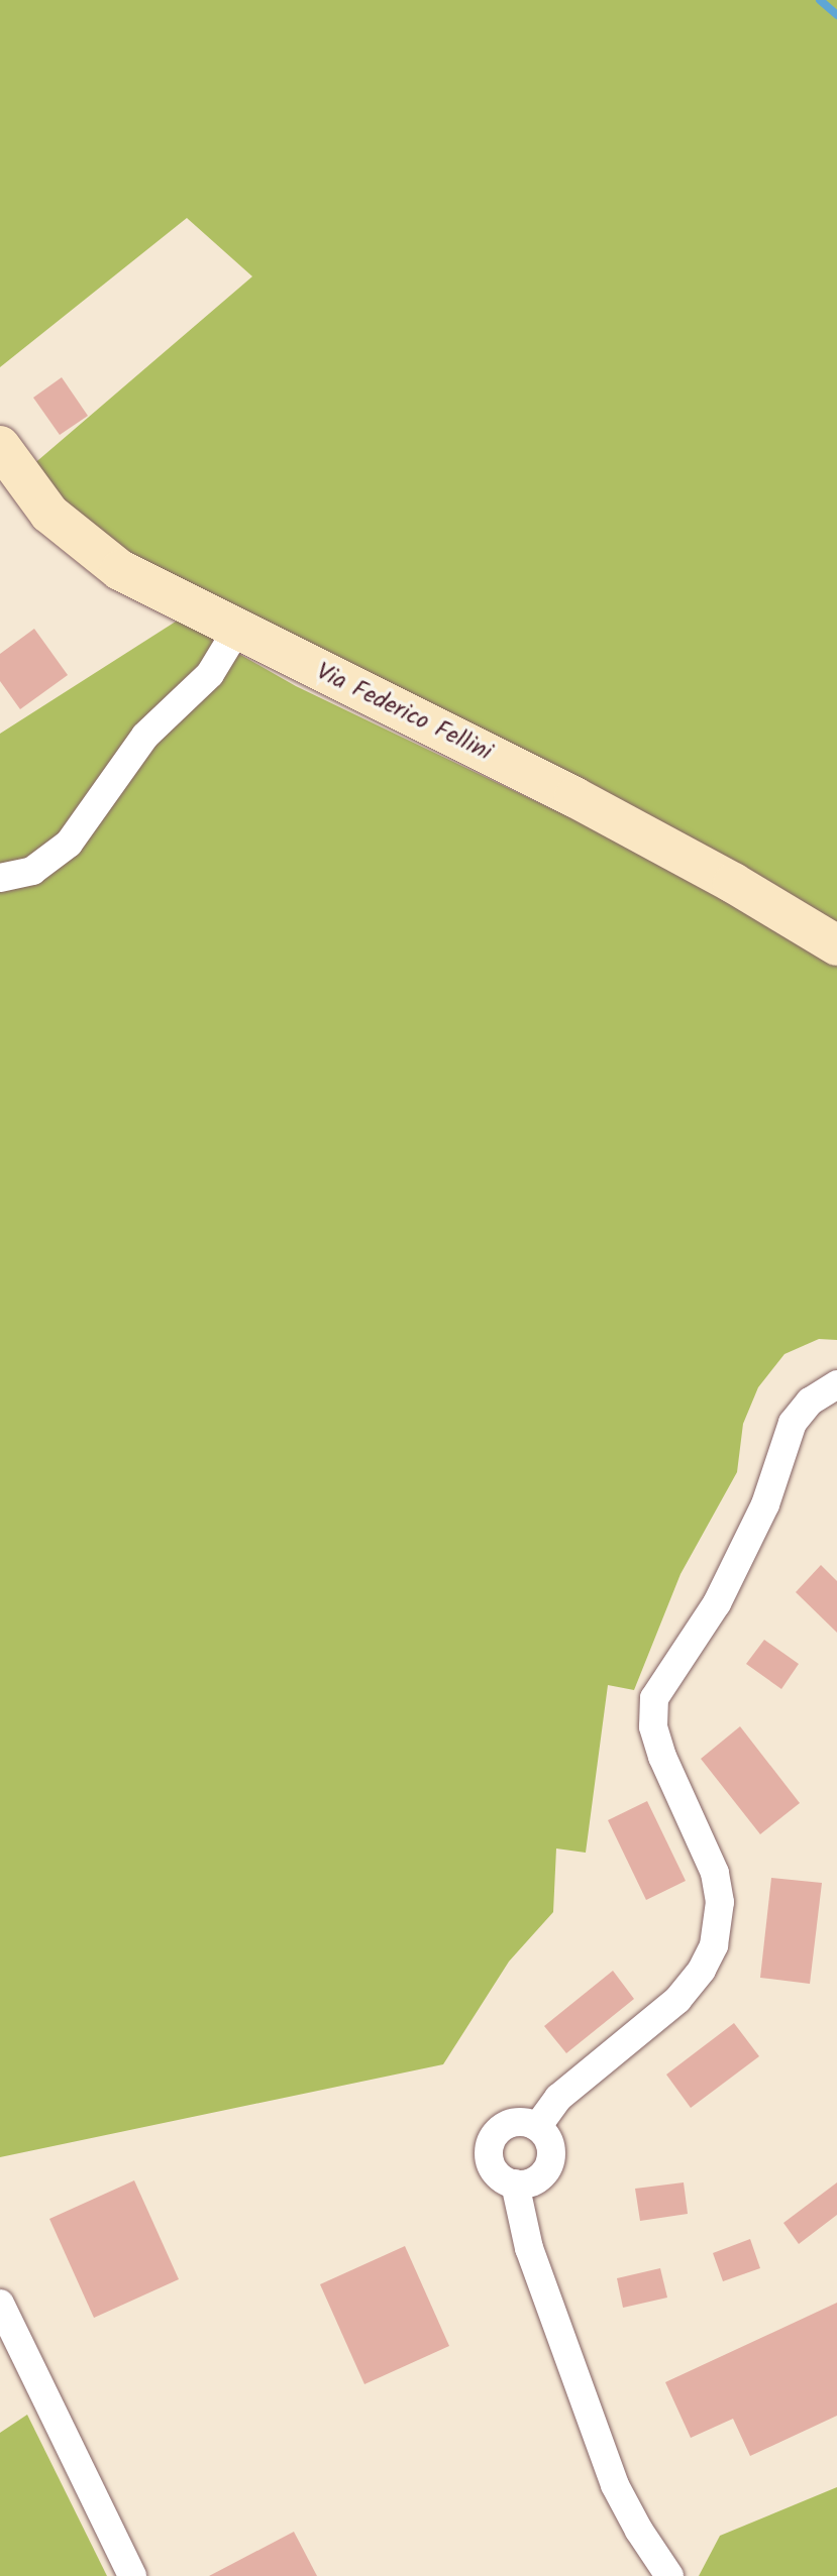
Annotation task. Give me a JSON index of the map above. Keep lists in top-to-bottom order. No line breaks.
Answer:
{"streets":{"street":["Via Federico Fellini"]}}
